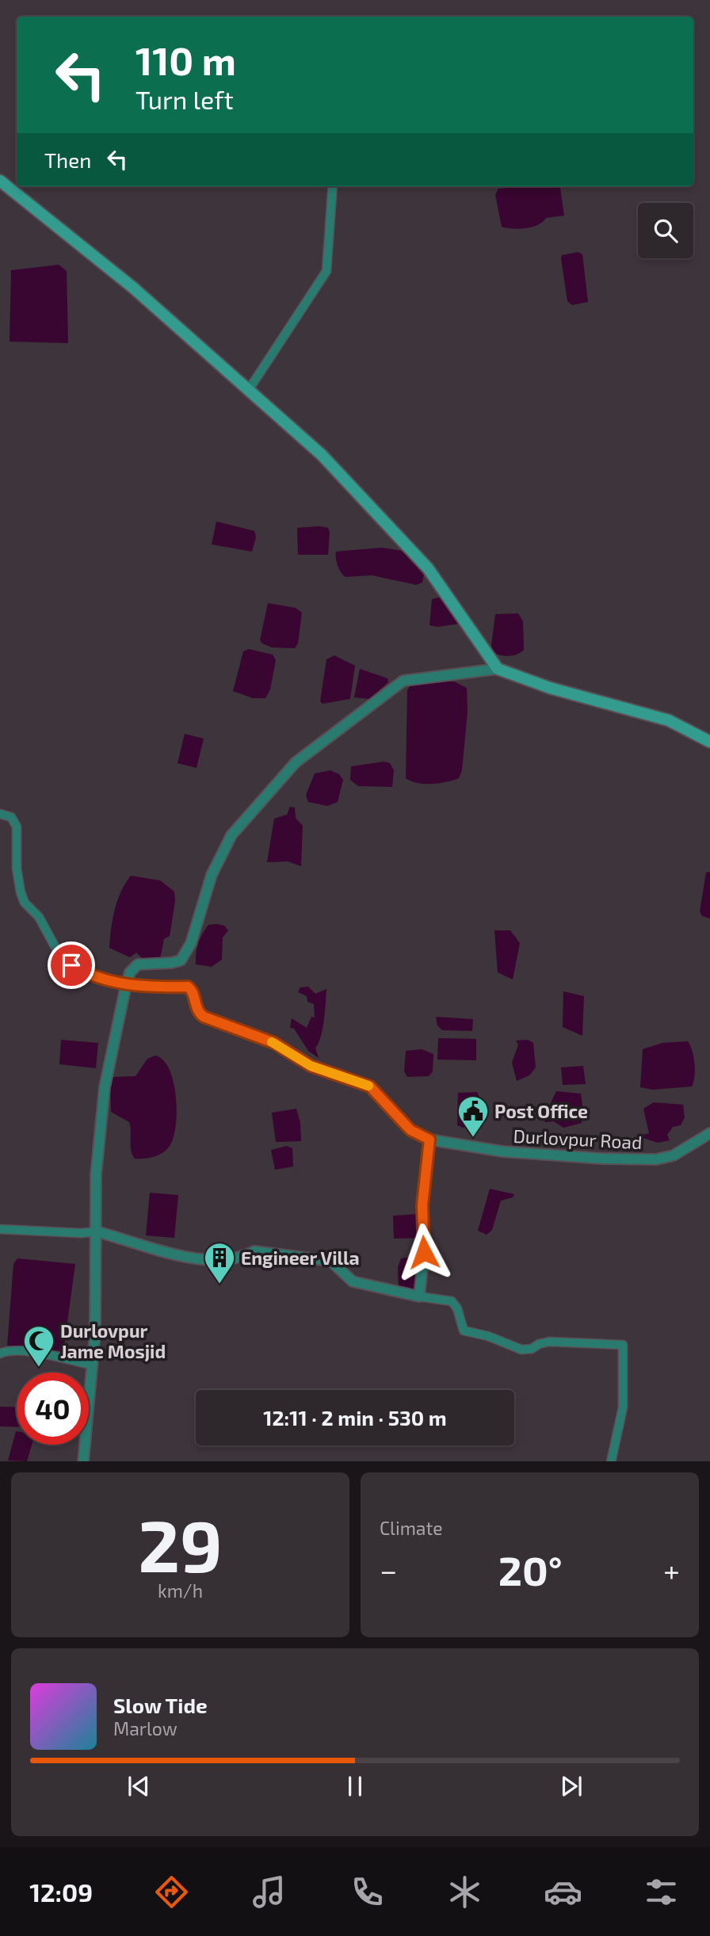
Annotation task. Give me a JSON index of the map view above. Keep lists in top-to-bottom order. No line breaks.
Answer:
{"streets":{"street":["Durlovpur Road"]},"places":{"public building":["Post Office"],"building":["Engineer Villa"],"mosque":["Durlovpur Jame Mosjid"]},"page":{"turn":["110 m","Turn left"],"then":"Then","limit":"40","trip":"12:11 · 2 min · 530 m","tile":[["29","km/h"],"Climate"],"heat":["−","20°","+"],"song":["Slow Tide","Marlow"],"tabs":"12:09"}}
